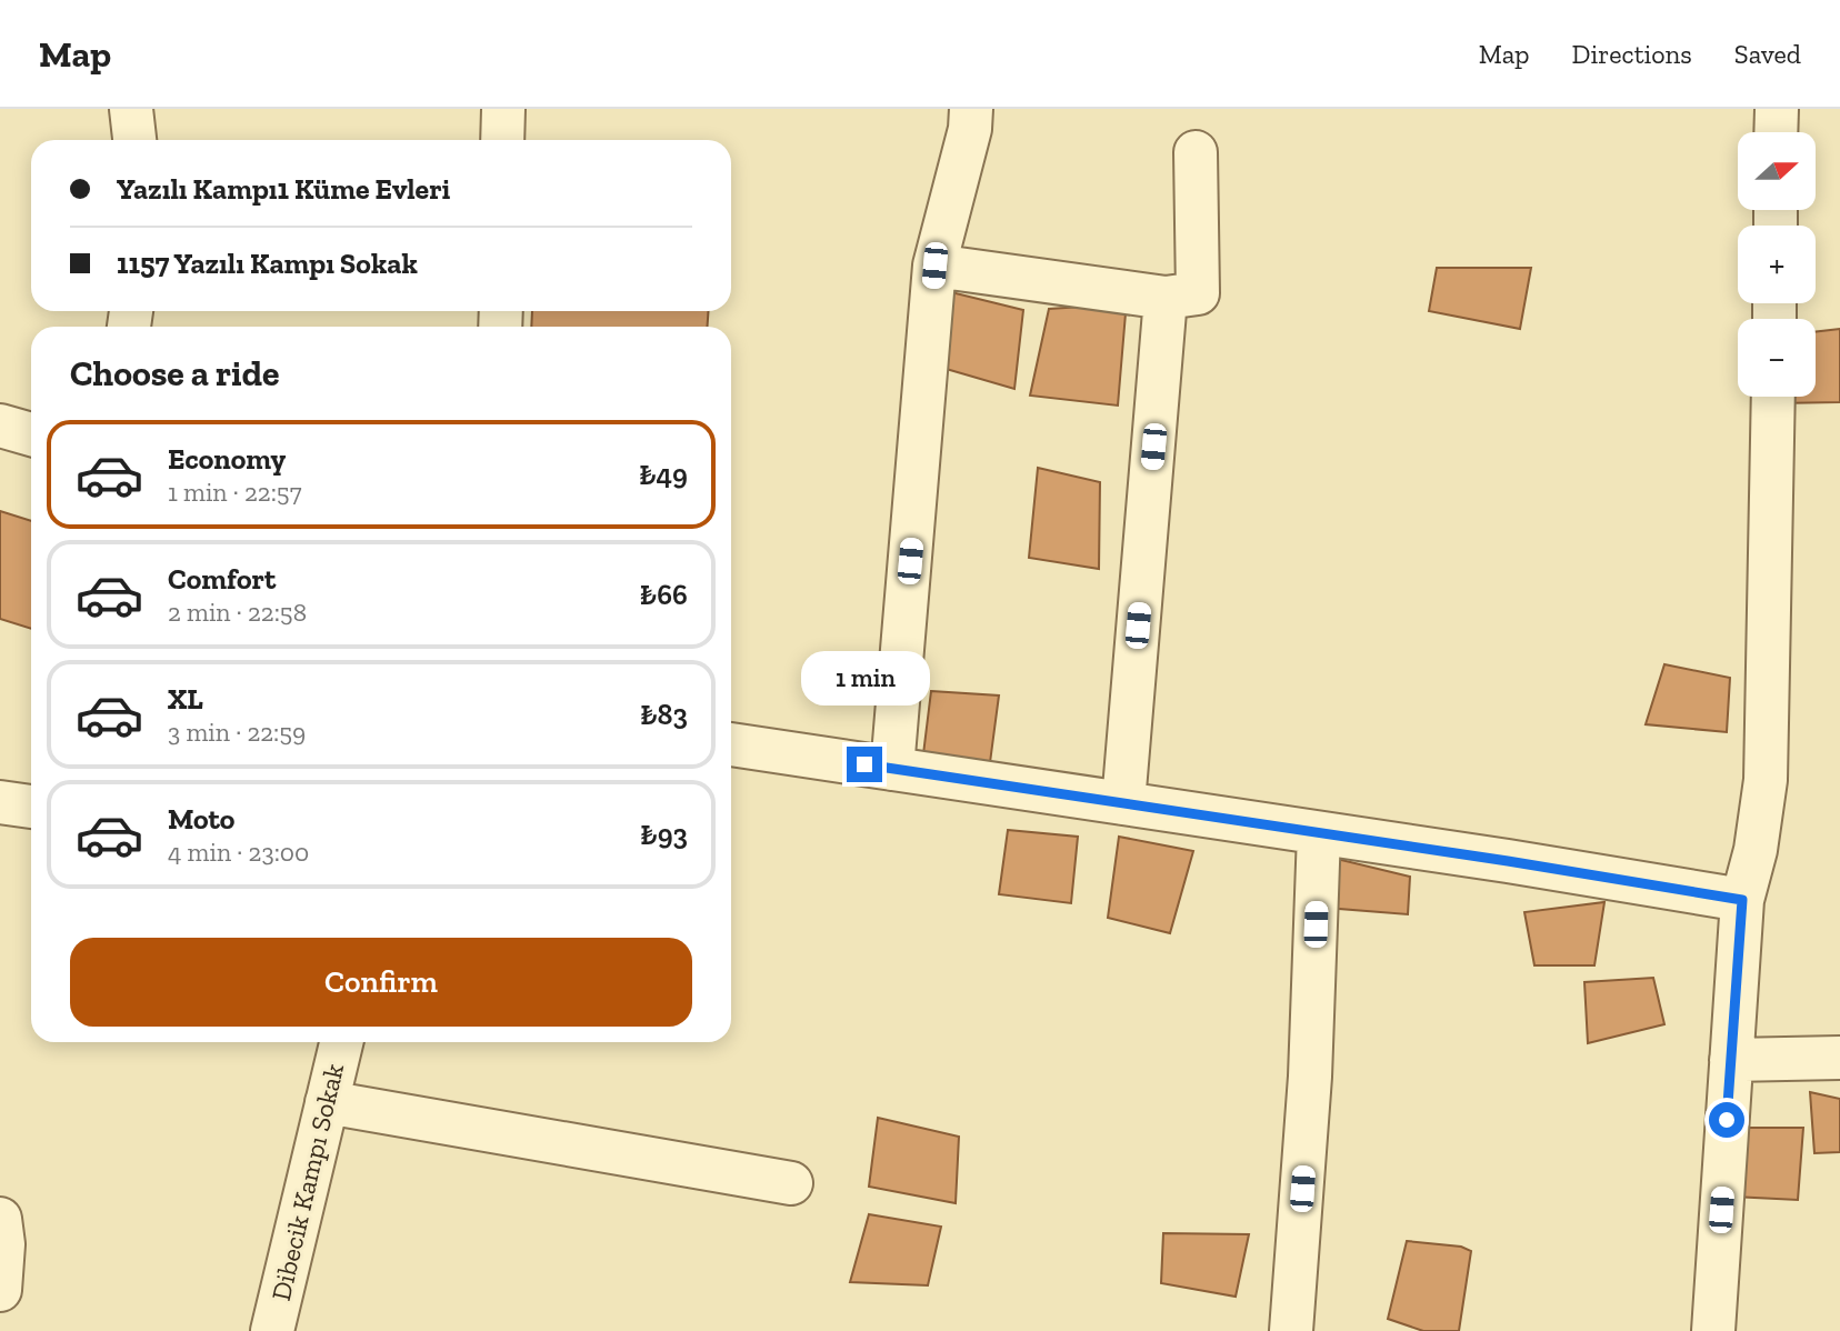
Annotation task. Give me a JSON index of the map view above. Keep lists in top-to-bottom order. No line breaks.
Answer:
{"streets":{"street":["Dibecik Kampı Sokak"]},"north":"right","page":{"header":"Map","nav":["Map","Directions","Saved"],"map_buttons":["+","−"],"banner":["Yazılı Kampı1 Küme Evleri","1157 Yazılı Kampı Sokak"],"heading":"Choose a ride","list":[{"name":"Economy","note":"1 min · 22:57","value":"₺49"},{"name":"Comfort","note":"2 min · 22:58","value":"₺66"},{"name":"XL","note":"3 min · 22:59","value":"₺83"},{"name":"Moto","note":"4 min · 23:00","value":"₺93"}],"bubble":"1 min","buttons":"Confirm"}}
